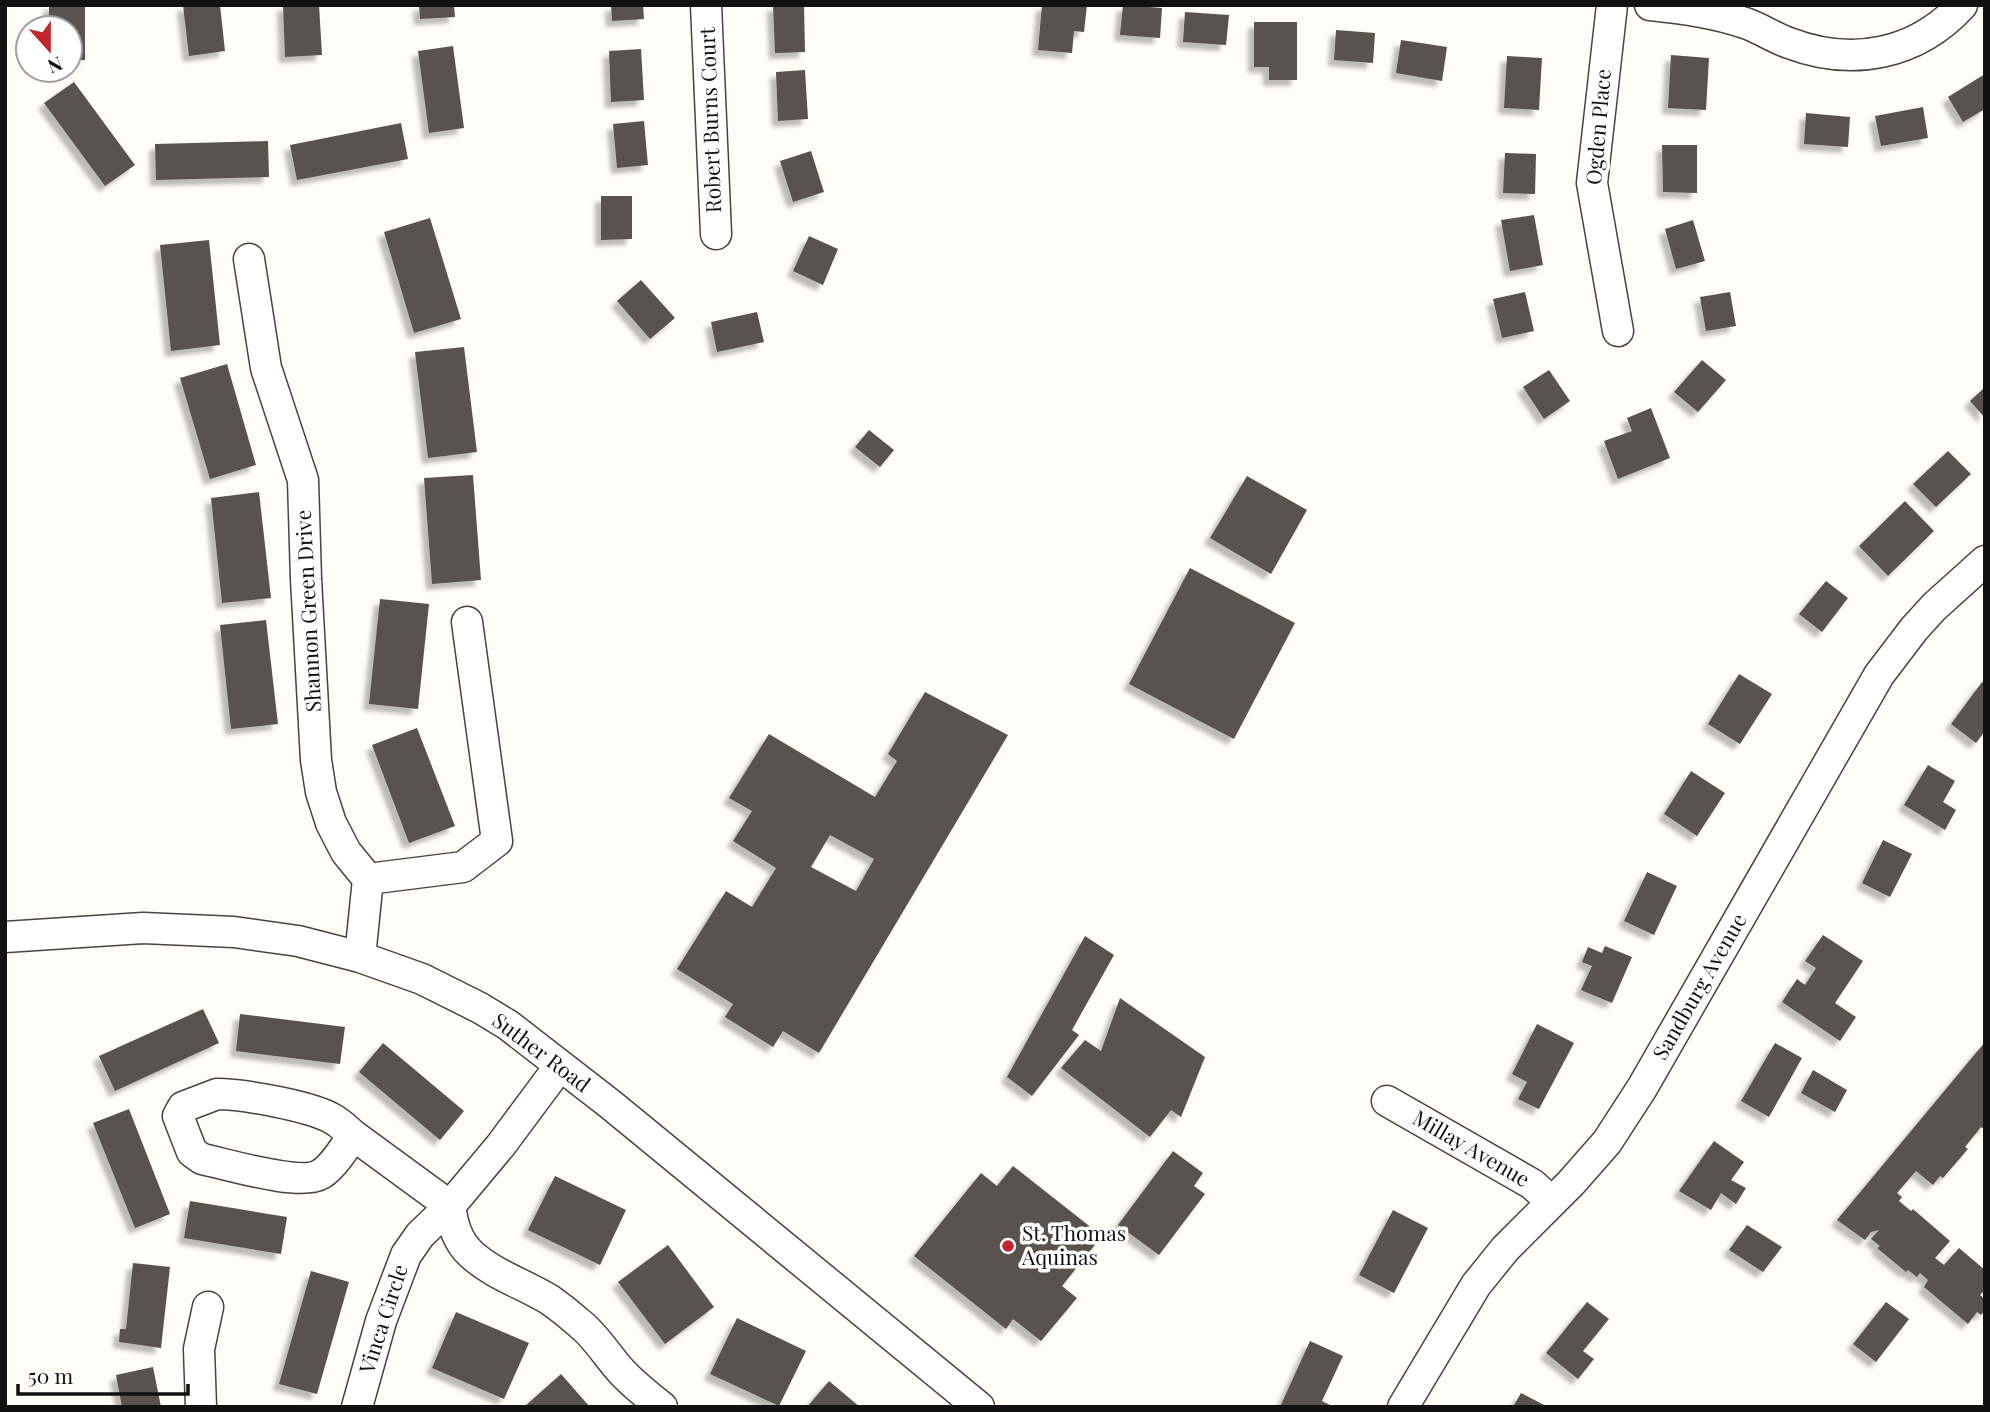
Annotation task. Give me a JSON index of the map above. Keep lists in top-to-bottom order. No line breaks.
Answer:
{"streets":{"street":["Robert Burns Court","Ogden Place","Shannon Green Drive","Sandburg Avenue","Suther Road","Millay Avenue","Vinca Circle"]},"crossings":[["Sandburg Avenue","Millay Avenue"],["Suther Road","Vinca Circle"]],"places":["St. Thomas Aquinas"],"scale_bar":"50 m","north":"bottom"}
